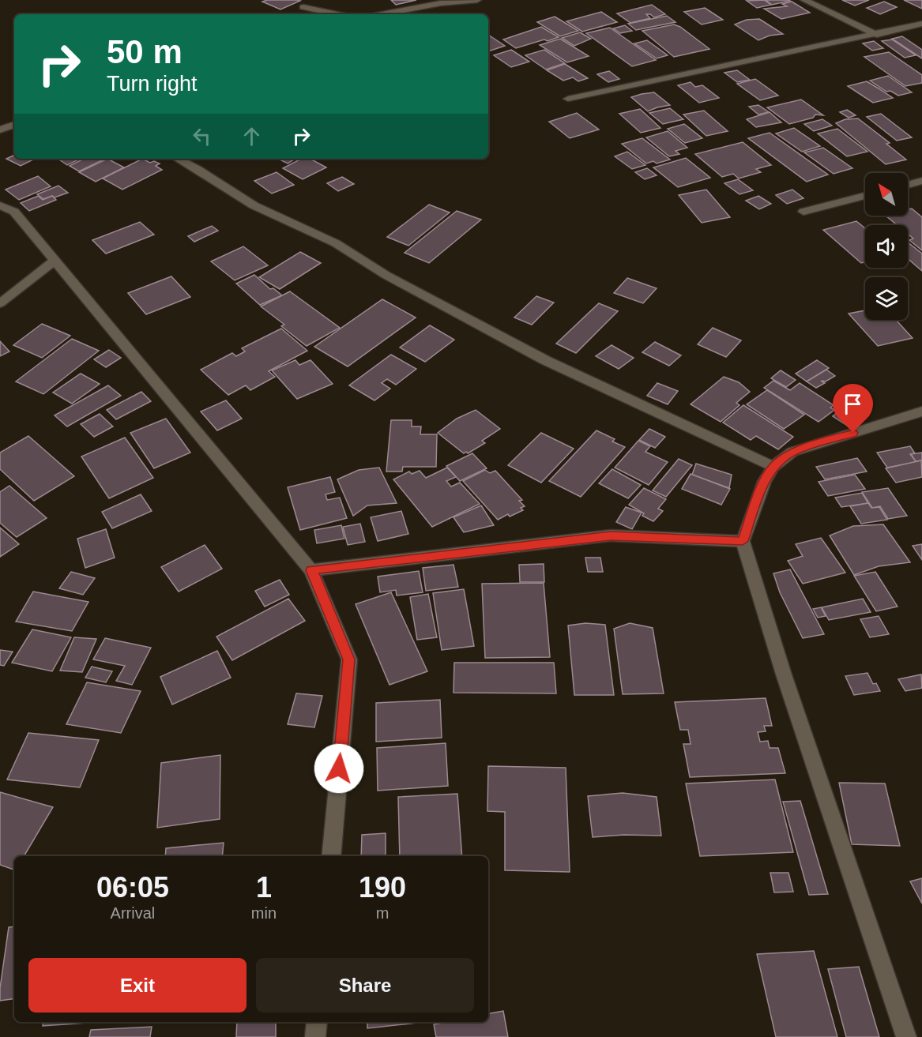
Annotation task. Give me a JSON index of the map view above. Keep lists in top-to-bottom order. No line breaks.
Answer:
{"north":"top left","page":{"turn":["50 m","Turn right"],"eta":["06:05","Arrival","1","min","190","m"],"buttons":["Exit","Share"]}}
